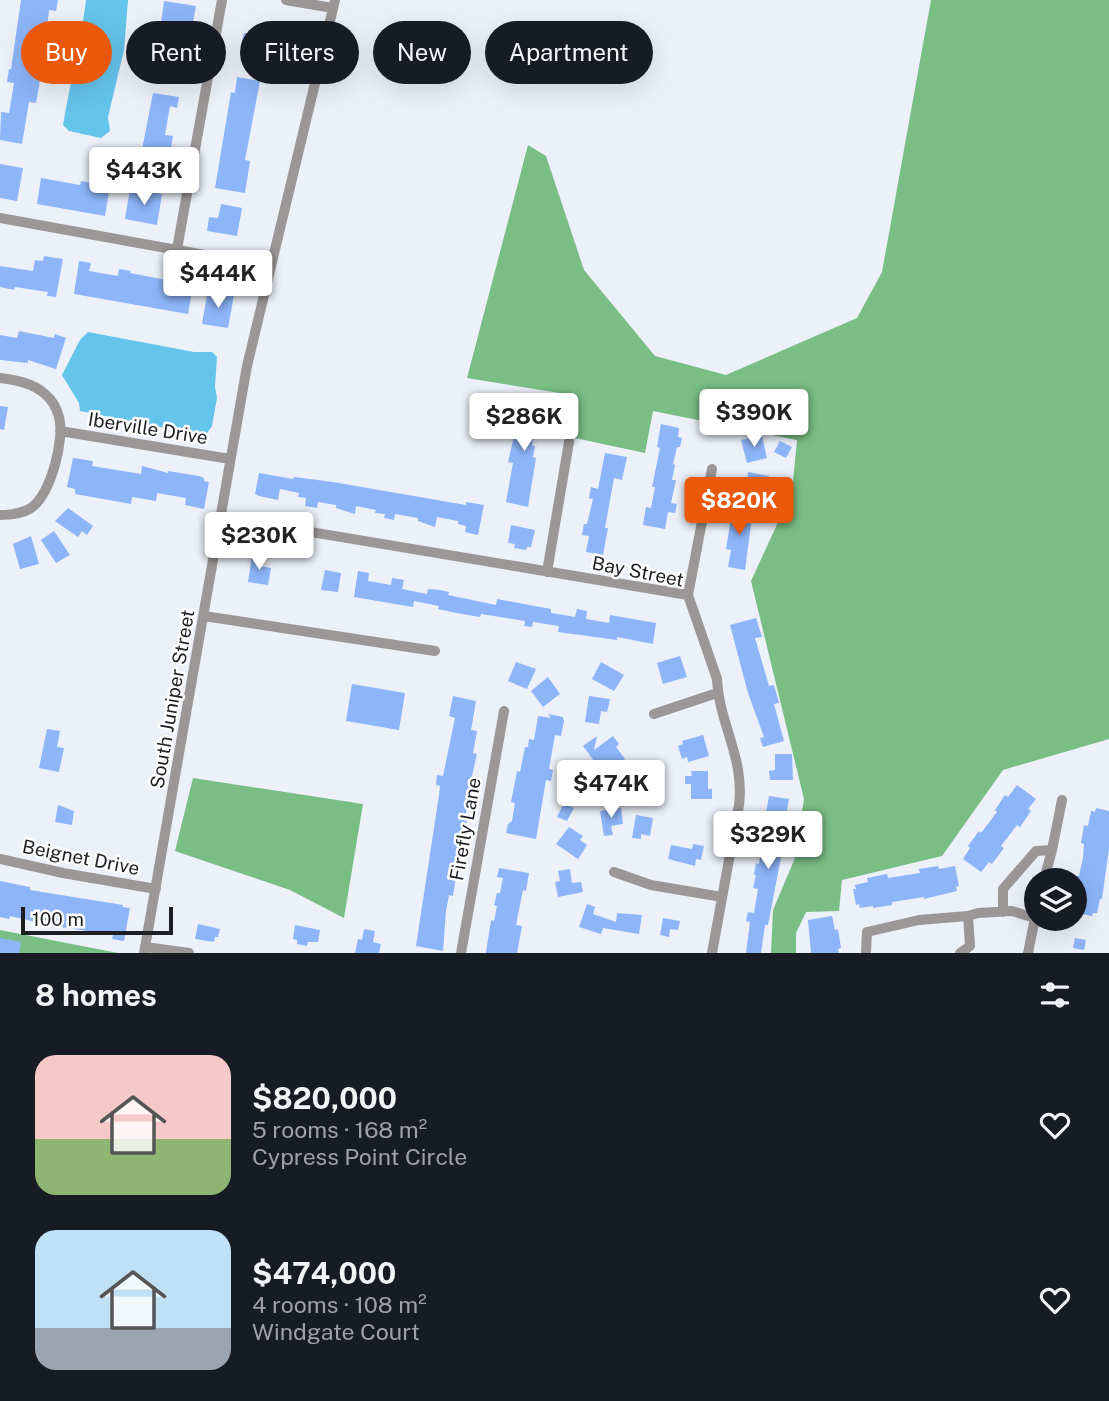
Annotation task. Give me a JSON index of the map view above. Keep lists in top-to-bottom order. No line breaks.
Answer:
{"streets":{"street":["Iberville Drive","Bay Street","South Juniper Street","Firefly Lane","Beignet Drive"]},"crossings":[["Iberville Drive","South Juniper Street"],["Bay Street","South Juniper Street"],["South Juniper Street","Beignet Drive"]],"scale_bar":"100 m","page":{"chip":["Buy","Rent","Filters","New","Apartment"],"price":["$443K","$444K","$390K","$286K","$820K","$230K","$474K","$329K"],"scale":"100 m","heading":"8 homes","list":[{"name":"$820,000","note":"5 rooms · 168 m² · Cypress Point Circle"},{"name":"$474,000","note":"4 rooms · 108 m² · Windgate Court"}]}}
